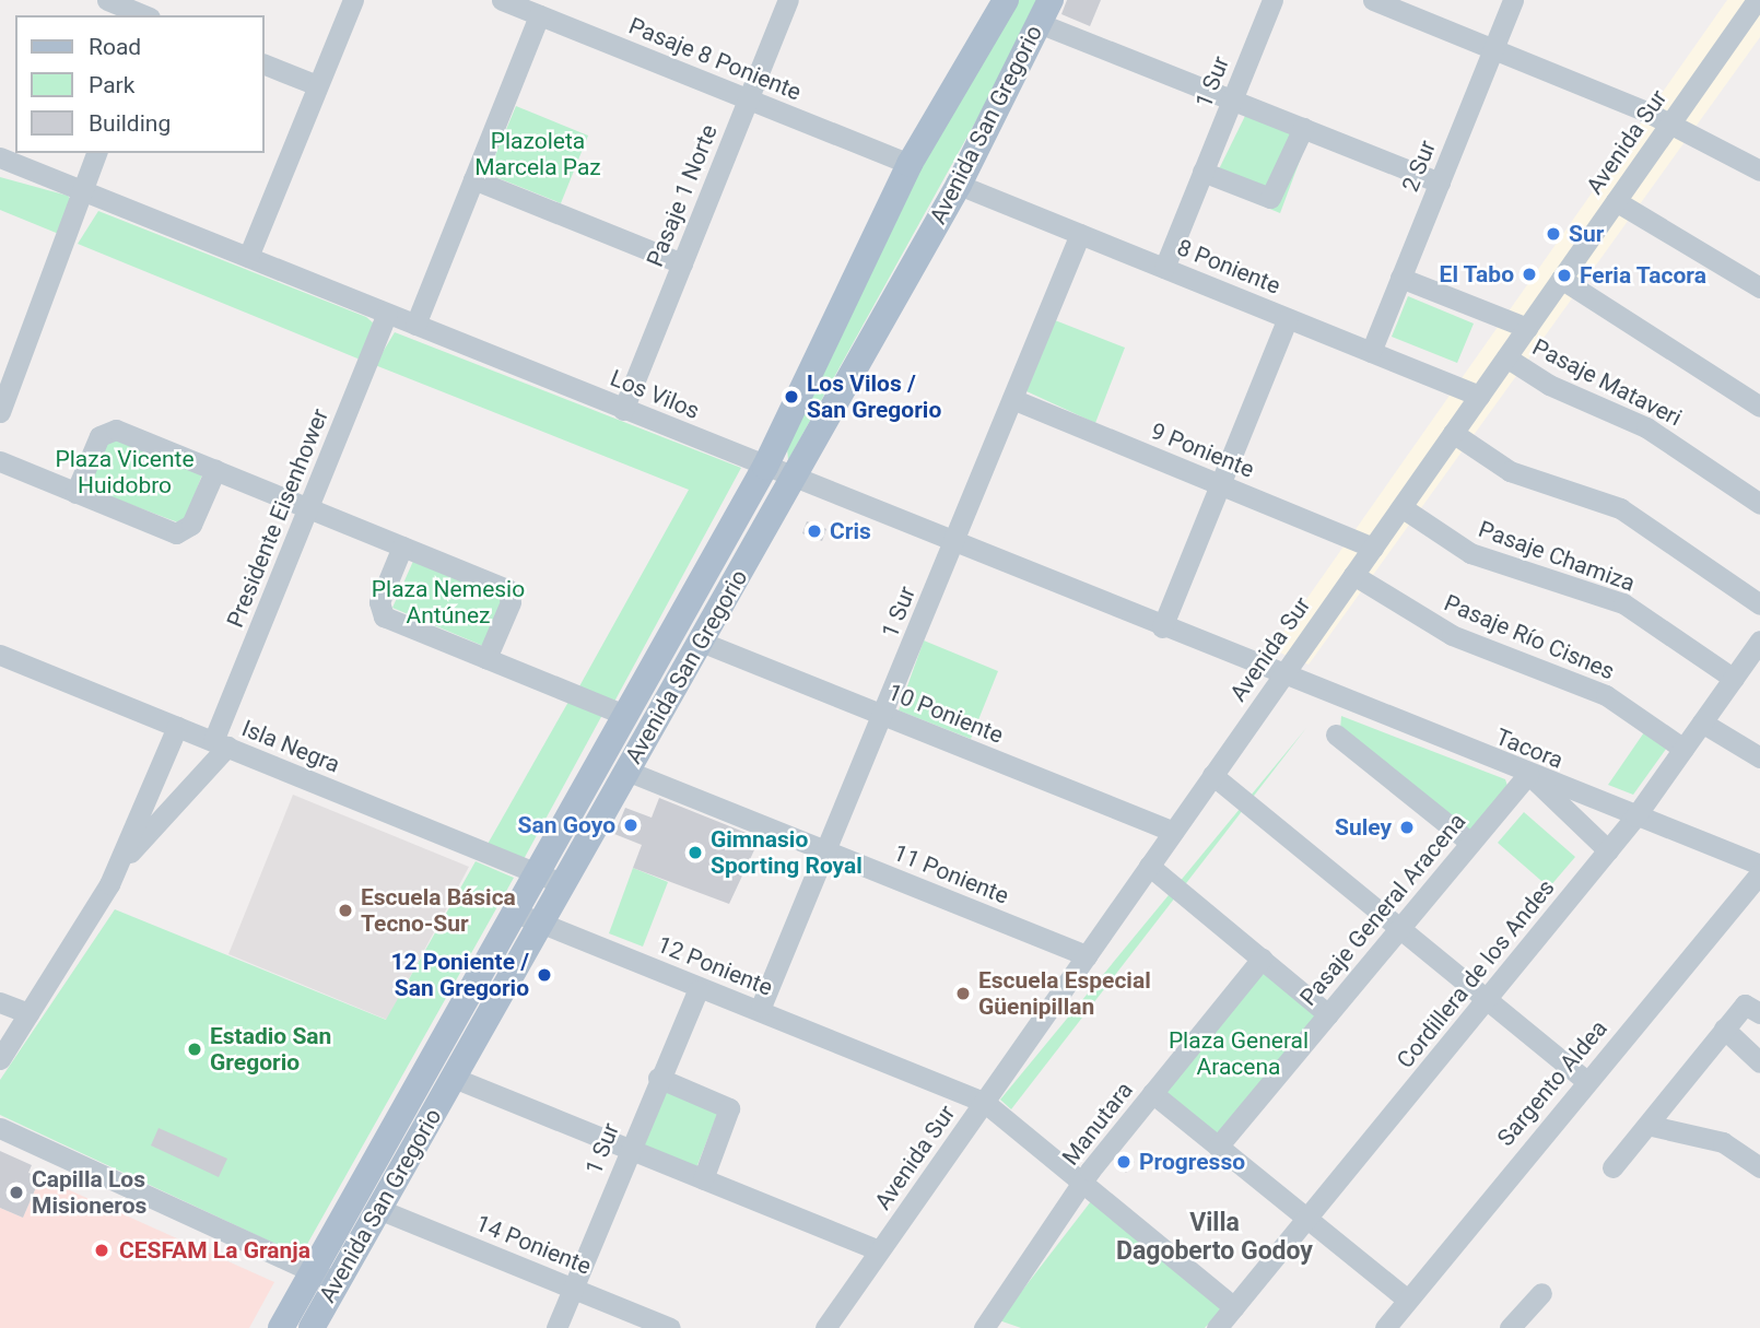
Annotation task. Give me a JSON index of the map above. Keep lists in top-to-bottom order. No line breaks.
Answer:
{"streets":{"main road":["Avenida San Gregorio"],"street":["Pasaje 8 Poniente","1 Sur","Avenida Sur","2 Sur","Pasaje 1 Norte","8 Poniente","Pasaje Mataveri","Los Vilos","9 Poniente","Presidente Eisenhower","Pasaje Chamiza","Pasaje Río Cisnes","10 Poniente","Isla Negra","Tacora","11 Poniente","Pasaje General Aracena","12 Poniente","Cordillera de los Andes","Sargento Aldea","Manutara","14 Poniente"]},"crossings":[["Pasaje 8 Poniente","Avenida San Gregorio"],["Pasaje 8 Poniente","Pasaje 1 Norte"],["1 Sur","8 Poniente"],["1 Sur","Los Vilos"],["1 Sur","9 Poniente"],["1 Sur","10 Poniente"],["1 Sur","11 Poniente"],["1 Sur","12 Poniente"],["1 Sur","14 Poniente"],["Avenida San Gregorio","8 Poniente"],["Avenida San Gregorio","Los Vilos"],["Avenida San Gregorio","10 Poniente"],["Avenida San Gregorio","Isla Negra"],["Avenida San Gregorio","11 Poniente"],["Avenida San Gregorio","12 Poniente"],["Avenida San Gregorio","14 Poniente"],["Avenida Sur","8 Poniente"],["Avenida Sur","Pasaje Mataveri"],["Avenida Sur","Los Vilos"],["Avenida Sur","9 Poniente"],["Avenida Sur","Pasaje Chamiza"],["Avenida Sur","Pasaje Río Cisnes"],["Avenida Sur","10 Poniente"],["Avenida Sur","Tacora"],["Avenida Sur","11 Poniente"],["Avenida Sur","12 Poniente"],["2 Sur","8 Poniente"],["Pasaje 1 Norte","Los Vilos"],["Los Vilos","Presidente Eisenhower"],["Los Vilos","Tacora"],["Presidente Eisenhower","Isla Negra"],["Pasaje Chamiza","Cordillera de los Andes"],["Pasaje Río Cisnes","Cordillera de los Andes"],["Tacora","Pasaje General Aracena"],["Tacora","Cordillera de los Andes"],["12 Poniente","Cordillera de los Andes"],["12 Poniente","Manutara"]],"districts":["Villa Dagoberto Godoy"],"parks":["Plazoleta Marcela Paz","Plaza Vicente Huidobro","Plaza Nemesio Antúnez","Plaza General Aracena"],"places":["Sur","El Tabo","Feria Tacora","Los Vilos / San Gregorio","Cris","San Goyo","Suley","Gimnasio Sporting Royal","Escuela Básica Tecno-Sur","12 Poniente / San Gregorio","Escuela Especial Güenipillan","Estadio San Gregorio","Progresso","Capilla Los Misioneros","CESFAM La Granja"],"legend":["Road","Park","Building"]}
